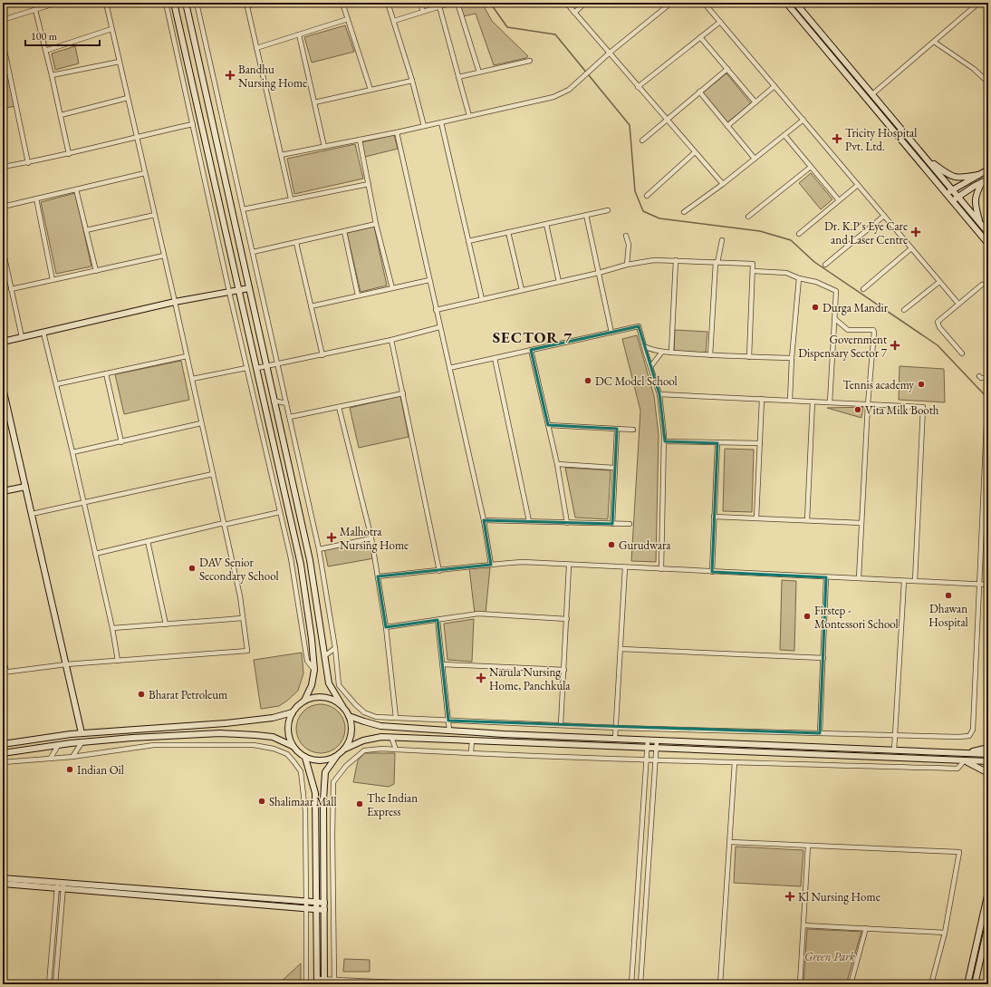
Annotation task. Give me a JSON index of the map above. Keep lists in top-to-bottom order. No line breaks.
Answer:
{"districts":["SECTOR 7"],"parks":["Green Park"],"places":{"health":["Bandhu Nursing Home","Tricity Hospital Pvt. Ltd.","Dr. K.P's Eye Care and Laser Centre","Government Dispensary Sector 7","Malhotra Nursing Home","Narula Nursing Home, Panchkula","Kl Nursing Home"],"other":["Durga Mandir","DC Model School","Tennis academy","Vita Milk Booth","Gurudwara","DAV Senior Secondary School","Dhawan Hospital","Firstep - Montessori School","Bharat Petroleum","Indian Oil","Shalimaar Mall","The Indian Express"]},"scale_bar":"100 m"}
